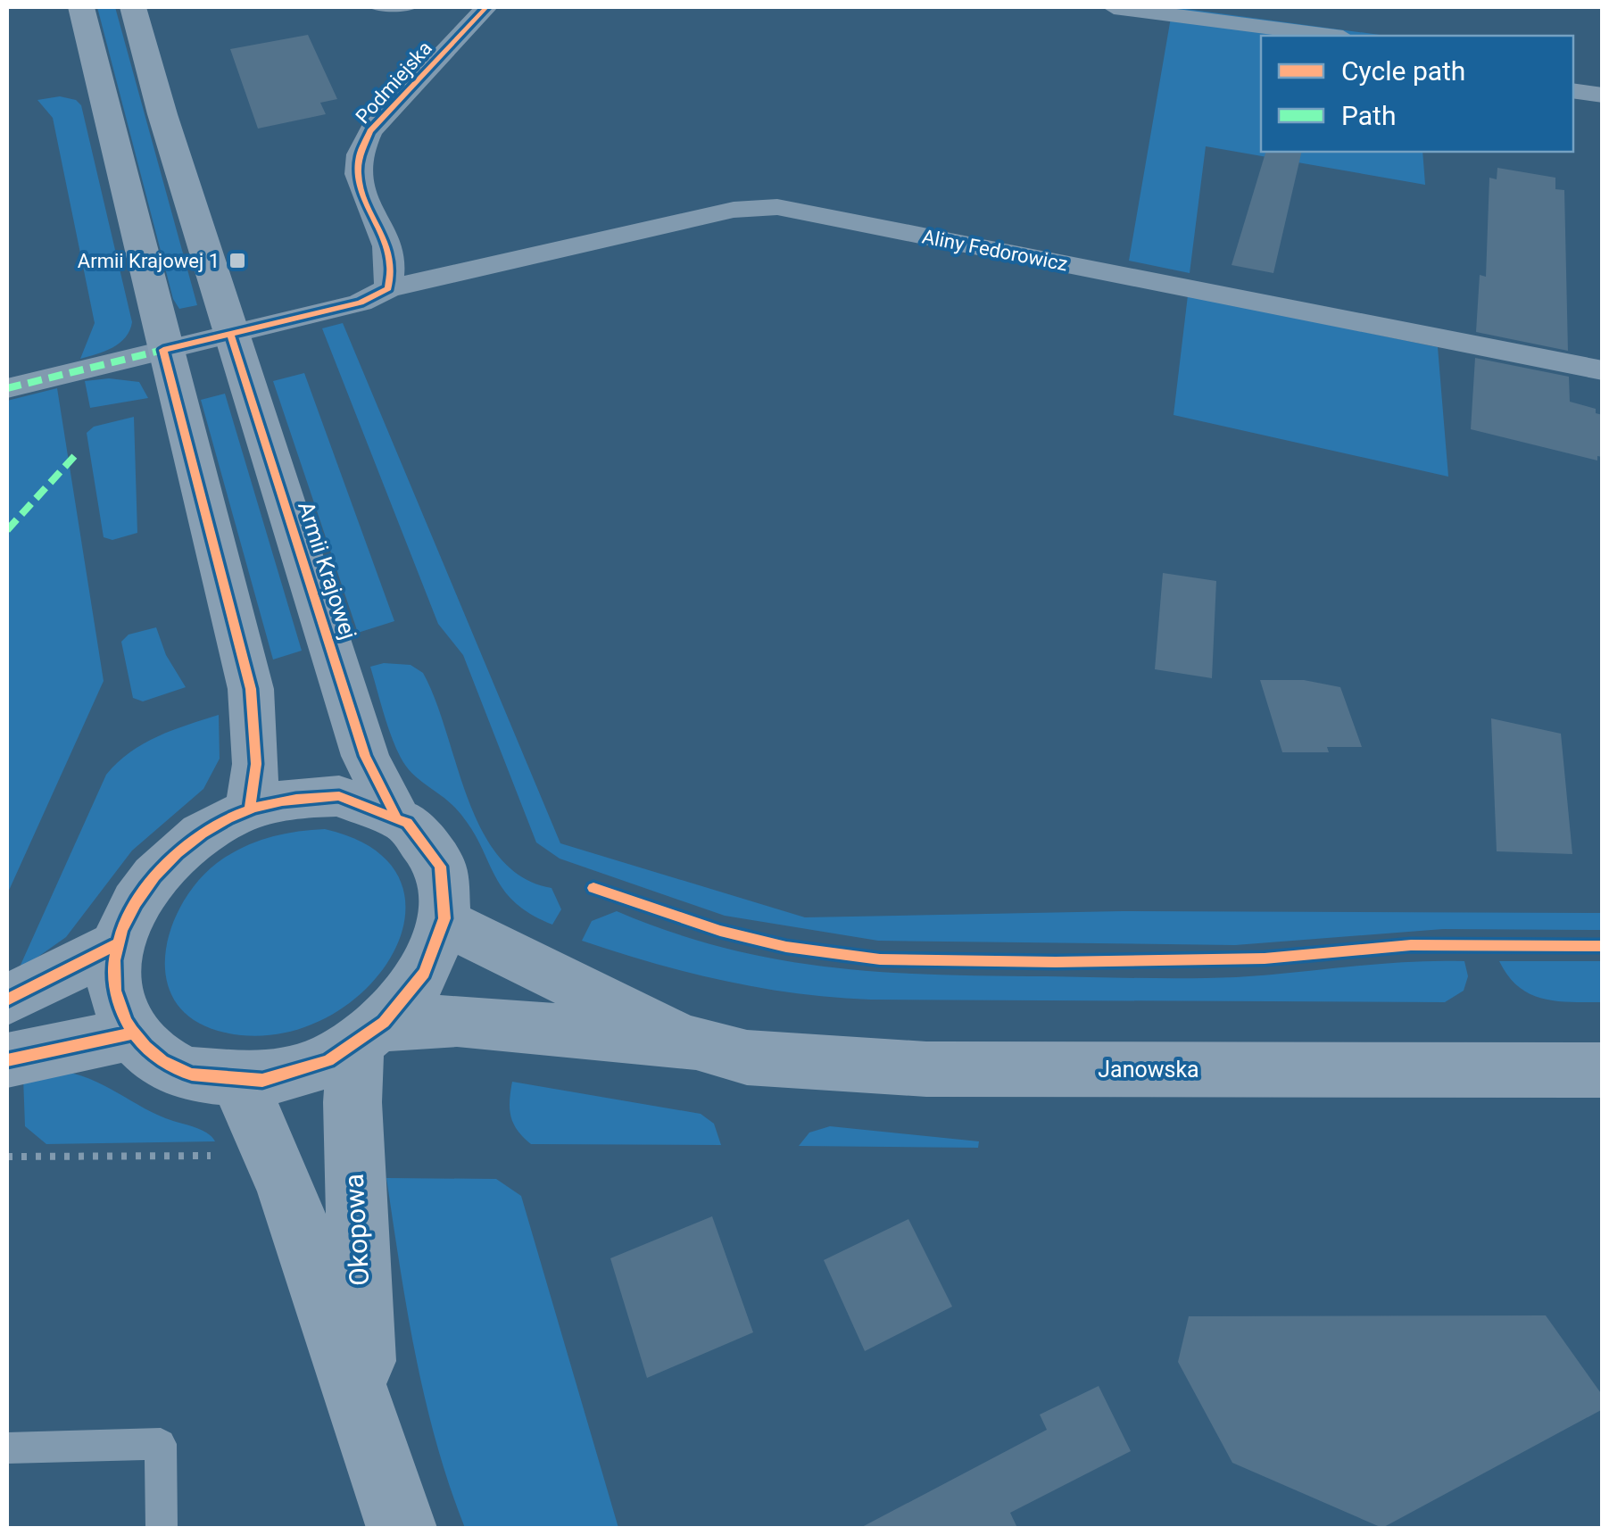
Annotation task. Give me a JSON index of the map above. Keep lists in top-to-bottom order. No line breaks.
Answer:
{"streets":{"street":["Podmiejska","Aliny Fedorowicz","Armii Krajowej","Janowska","Okopowa"]},"crossings":[["Podmiejska","Aliny Fedorowicz"],["Armii Krajowej","Janowska"],["Armii Krajowej","Okopowa"],["Janowska","Okopowa"]],"places":{"transit":["Armii Krajowej 1"]},"legend":["Cycle path","Path"]}
